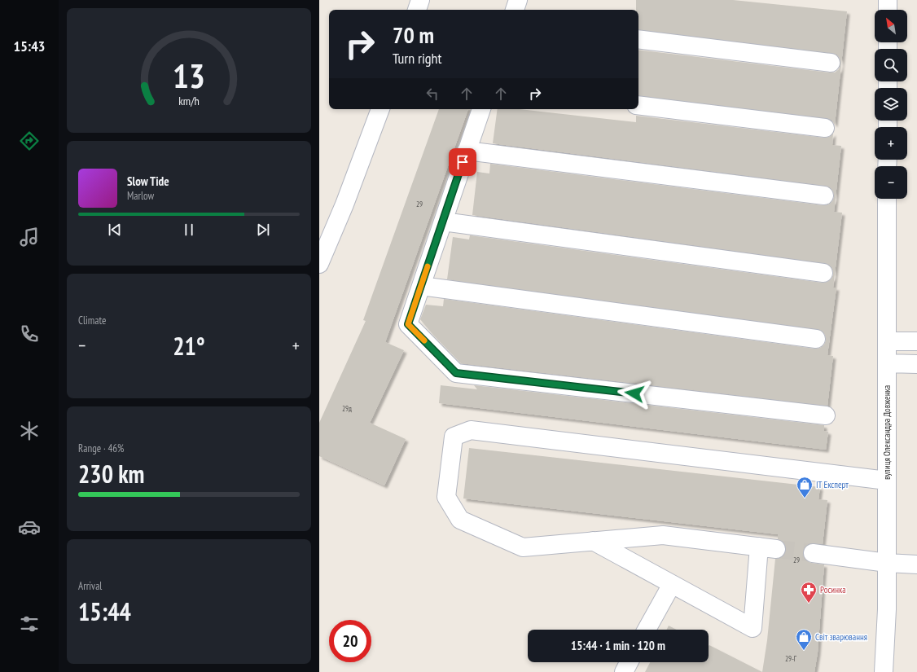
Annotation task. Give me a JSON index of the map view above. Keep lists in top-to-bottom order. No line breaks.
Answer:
{"streets":{"street":["вулиця Олександра Довженка"]},"places":{"shop":["IT Експерт","Світ зварювання"],"pharmacy":["Росинка"]},"house_numbers":["29","29д","29","29-Г"],"north":"top left","page":{"tabs":"15:43","map_buttons":["+","−"],"turn":["70 m","Turn right"],"song":["Slow Tide","Marlow"],"tile":["Climate",["Range · 46%","230 km"],["Arrival","15:44"]],"heat":["−","21°","+"],"limit":"20","trip":"15:44 · 1 min · 120 m","gauge":["13","km/h"]}}
